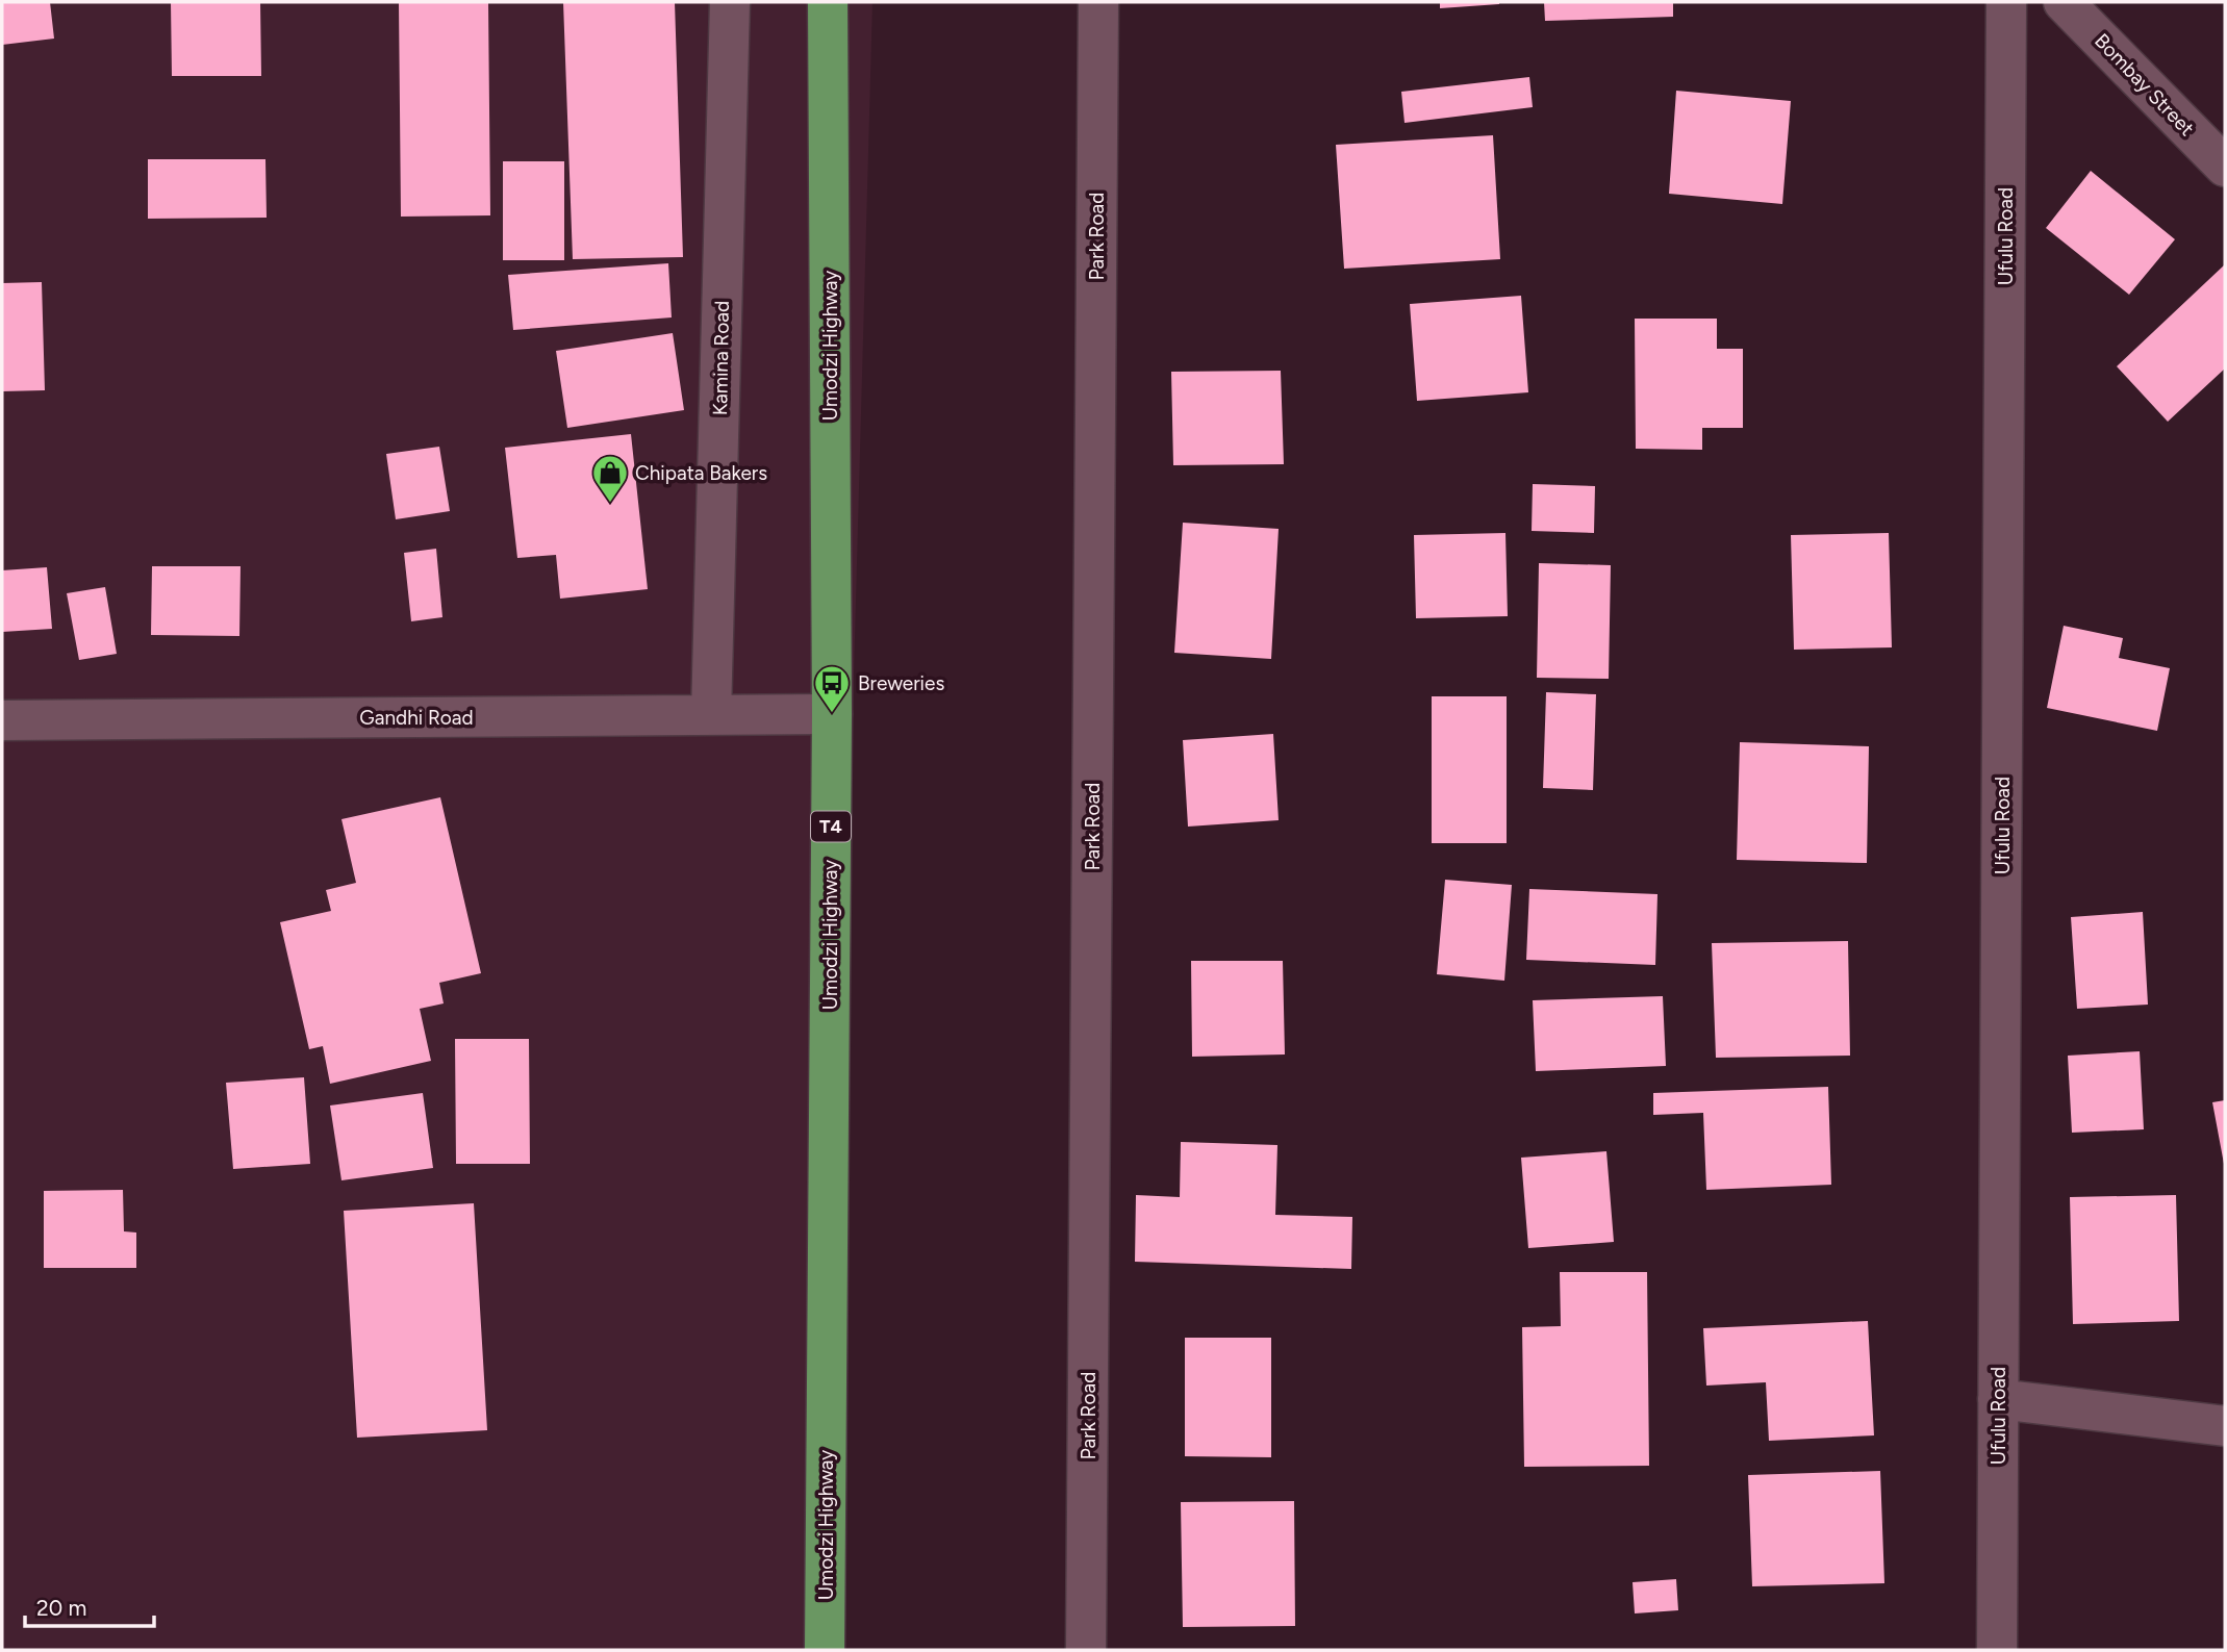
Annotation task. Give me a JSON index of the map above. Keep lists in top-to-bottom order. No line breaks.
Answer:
{"streets":{"highway":["Umodzi Highway","T4"],"street":["Bombay Street","Park Road","Ufulu Road","Kamina Road","Gandhi Road"]},"crossings":[["Umodzi Highway","Gandhi Road"],["Kamina Road","Gandhi Road"]],"places":{"shop":["Chipata Bakers"],"bus stop":["Breweries"]},"scale_bar":"20 m"}
